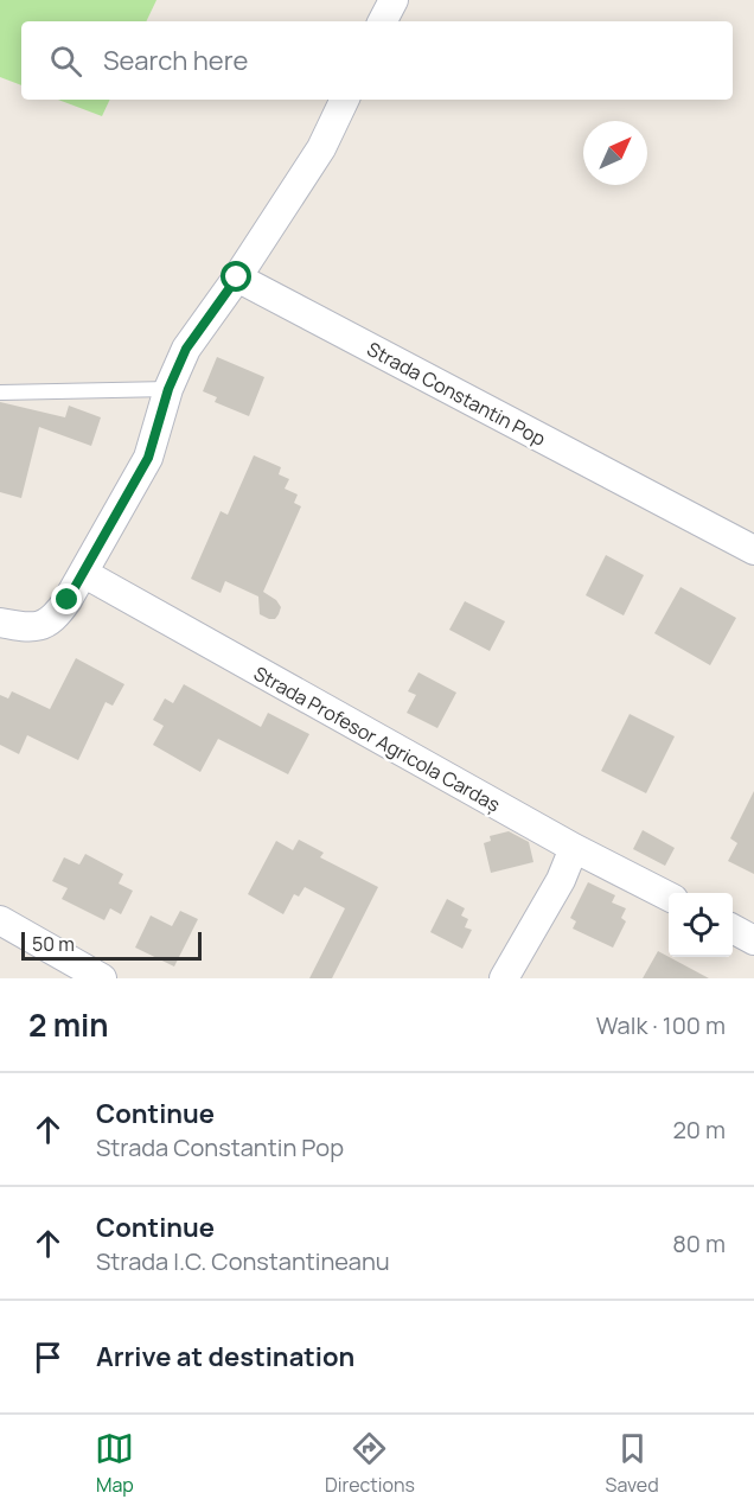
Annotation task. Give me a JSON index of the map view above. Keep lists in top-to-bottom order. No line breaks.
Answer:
{"streets":{"street":["Strada Constantin Pop","Strada Profesor Agricola Cardaș"]},"scale_bar":"50 m","north":"top right","page":{"search":"Search here","scale":"50 m","heading":["2 min","Walk · 100 m"],"list":[["Continue","Strada Constantin Pop","20 m"],["Continue","Strada I.C. Constantineanu","80 m"],"Arrive at destination"],"nav":["Map","Directions","Saved"]}}
